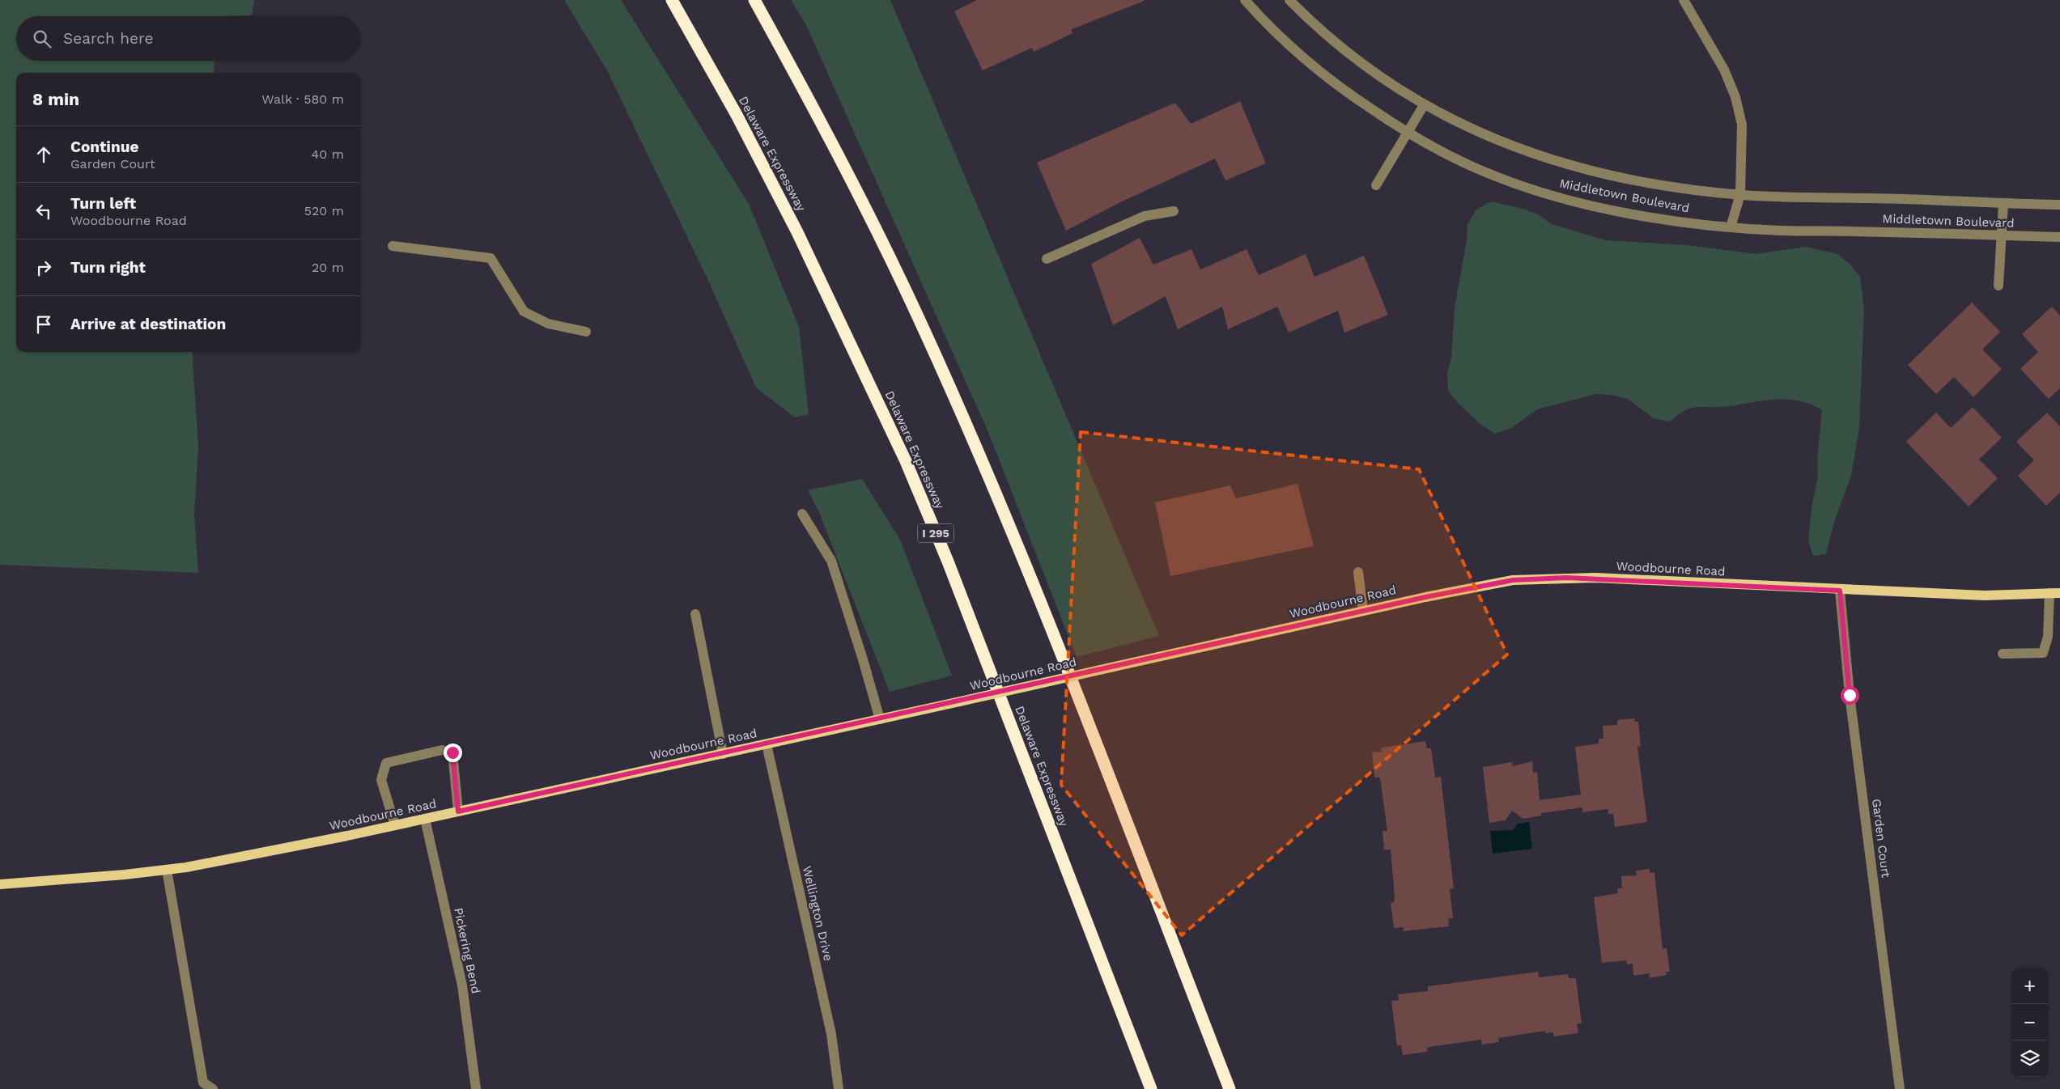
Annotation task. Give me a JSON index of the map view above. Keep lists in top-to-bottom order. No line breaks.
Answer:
{"streets":{"highway":["Delaware Expressway","I 295"],"main road":["Woodbourne Road"],"street":["Middletown Boulevard","Garden Court","Wellington Drive","Pickering Bend"]},"crossings":[["Woodbourne Road","Garden Court"],["Woodbourne Road","Wellington Drive"],["Woodbourne Road","Pickering Bend"]],"page":{"search":"Search here","heading":["8 min","Walk · 580 m"],"list":[["Continue","Garden Court","40 m"],["Turn left","Woodbourne Road","520 m"],["Turn right","20 m"],"Arrive at destination"],"map_buttons":["+","−"]}}
